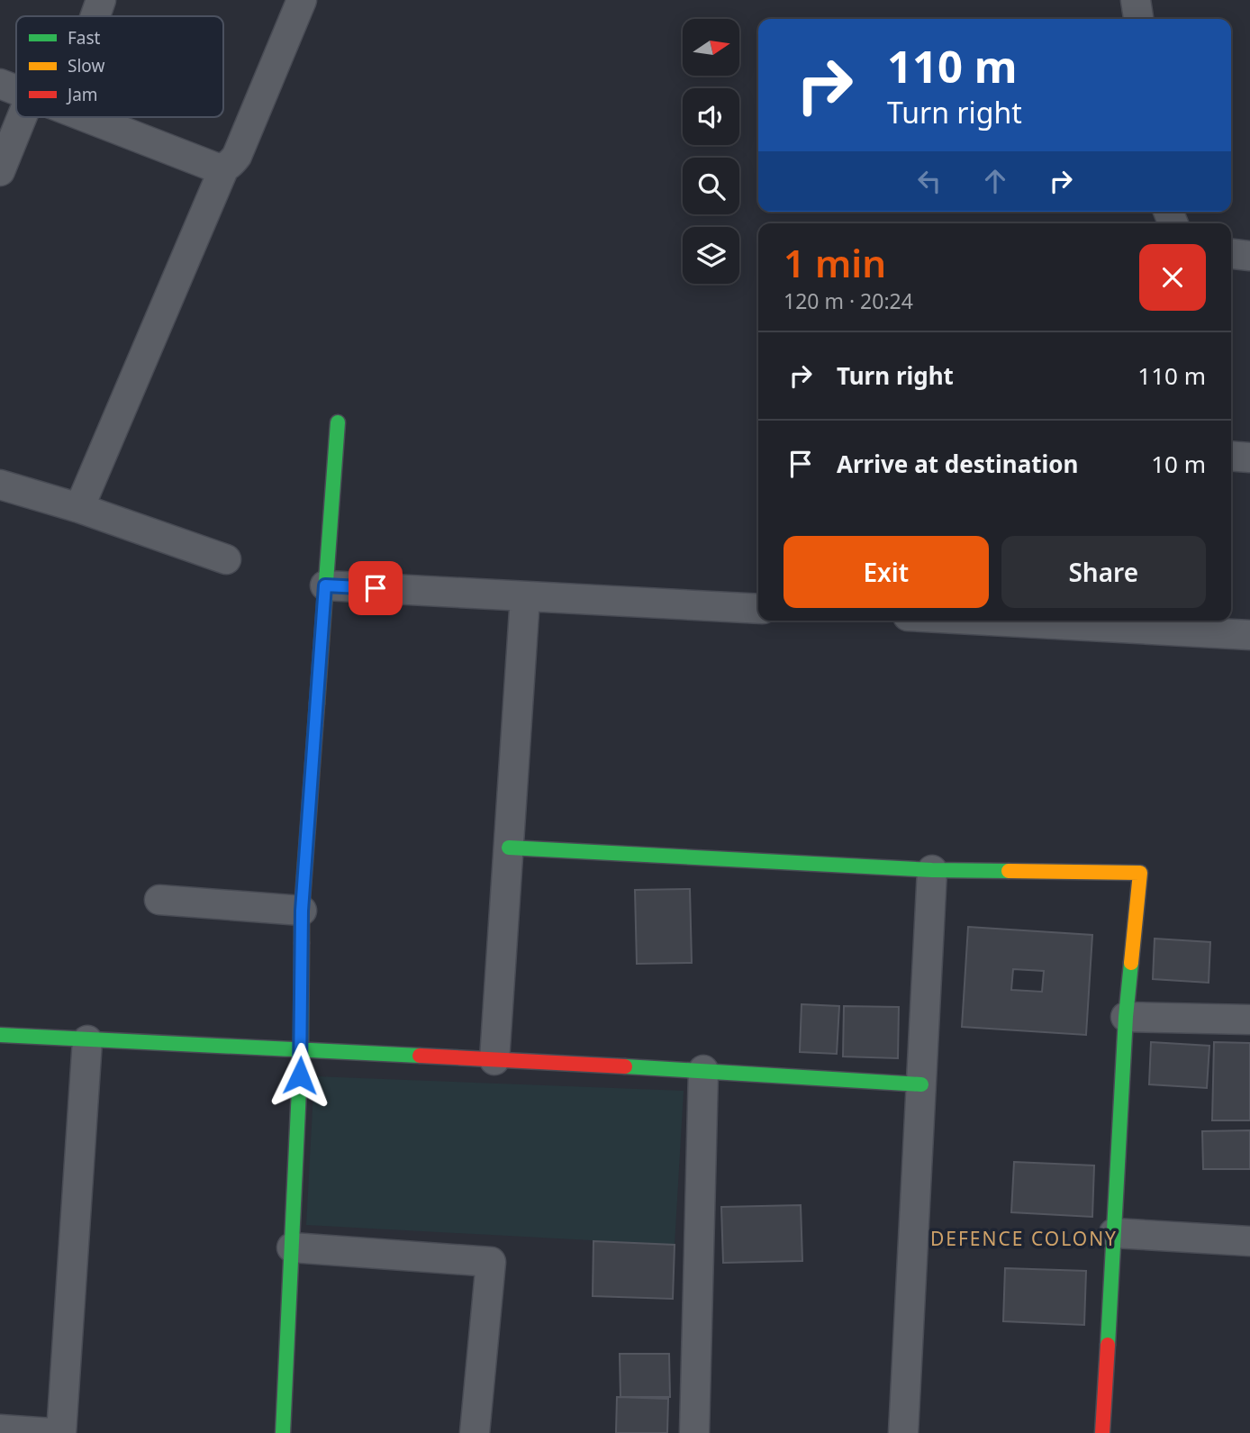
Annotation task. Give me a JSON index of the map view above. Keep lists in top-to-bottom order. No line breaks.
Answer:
{"districts":["DEFENCE COLONY"],"legend":["Fast","Slow","Jam"],"north":"right","page":{"turn":["110 m","Turn right"],"heading":["1 min","120 m · 20:24"],"list":[{"name":"Turn right","value":"110 m"},{"name":"Arrive at destination","value":"10 m"}],"buttons":["Exit","Share"]}}
